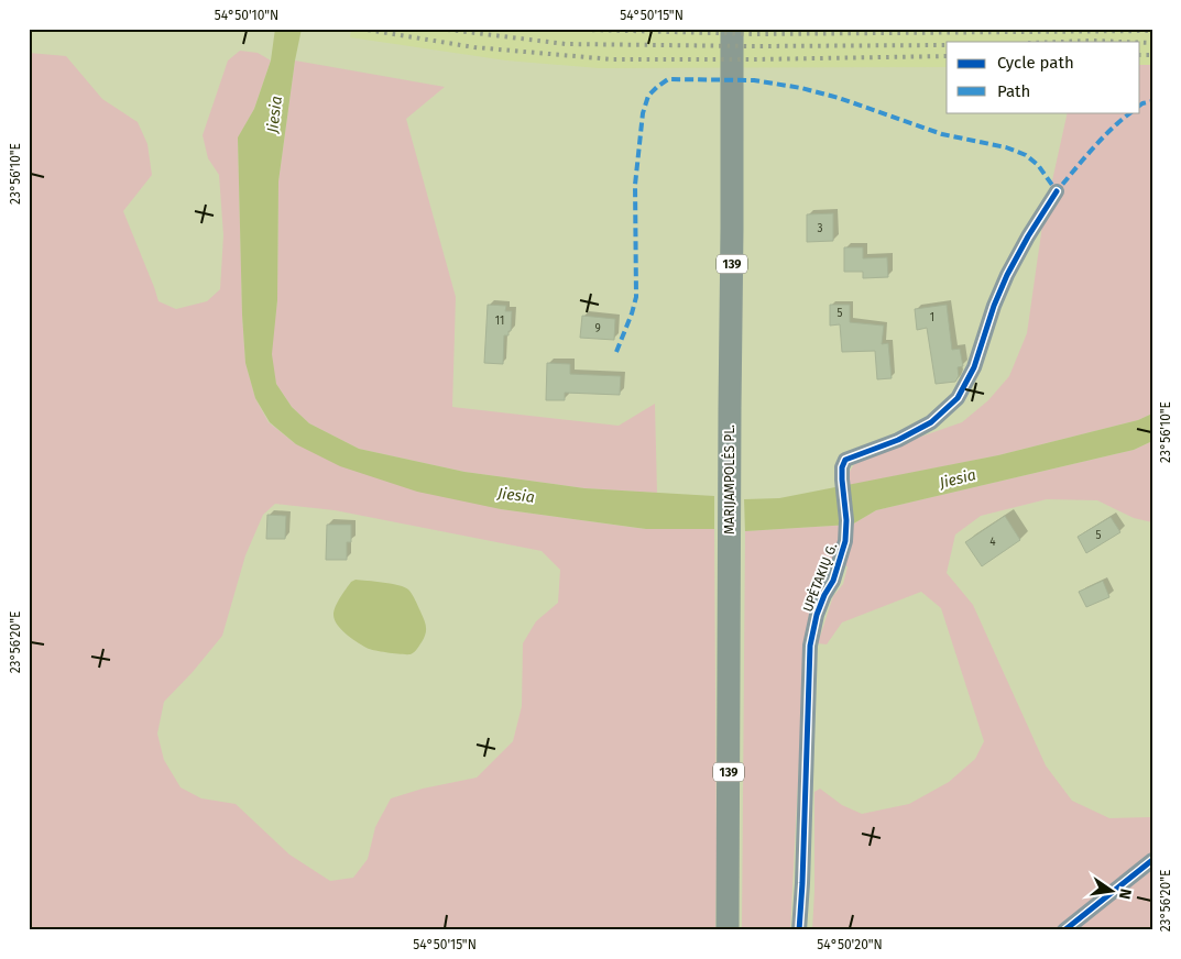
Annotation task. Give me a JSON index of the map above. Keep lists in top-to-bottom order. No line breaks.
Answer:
{"streets":{"main road":["139","MARIJAMPOLĖS PL."],"street":["UPĖTAKIŲ G."]},"water":["Jiesia"],"house_numbers":["3","5","1","11","9","5","4"],"legend":["Cycle path","Path"],"north":"right","coordinates":["54°50'10\"N","54°50'15\"N","23°56'10\"E","23°56'20\"E","54°50'20\"N"]}
